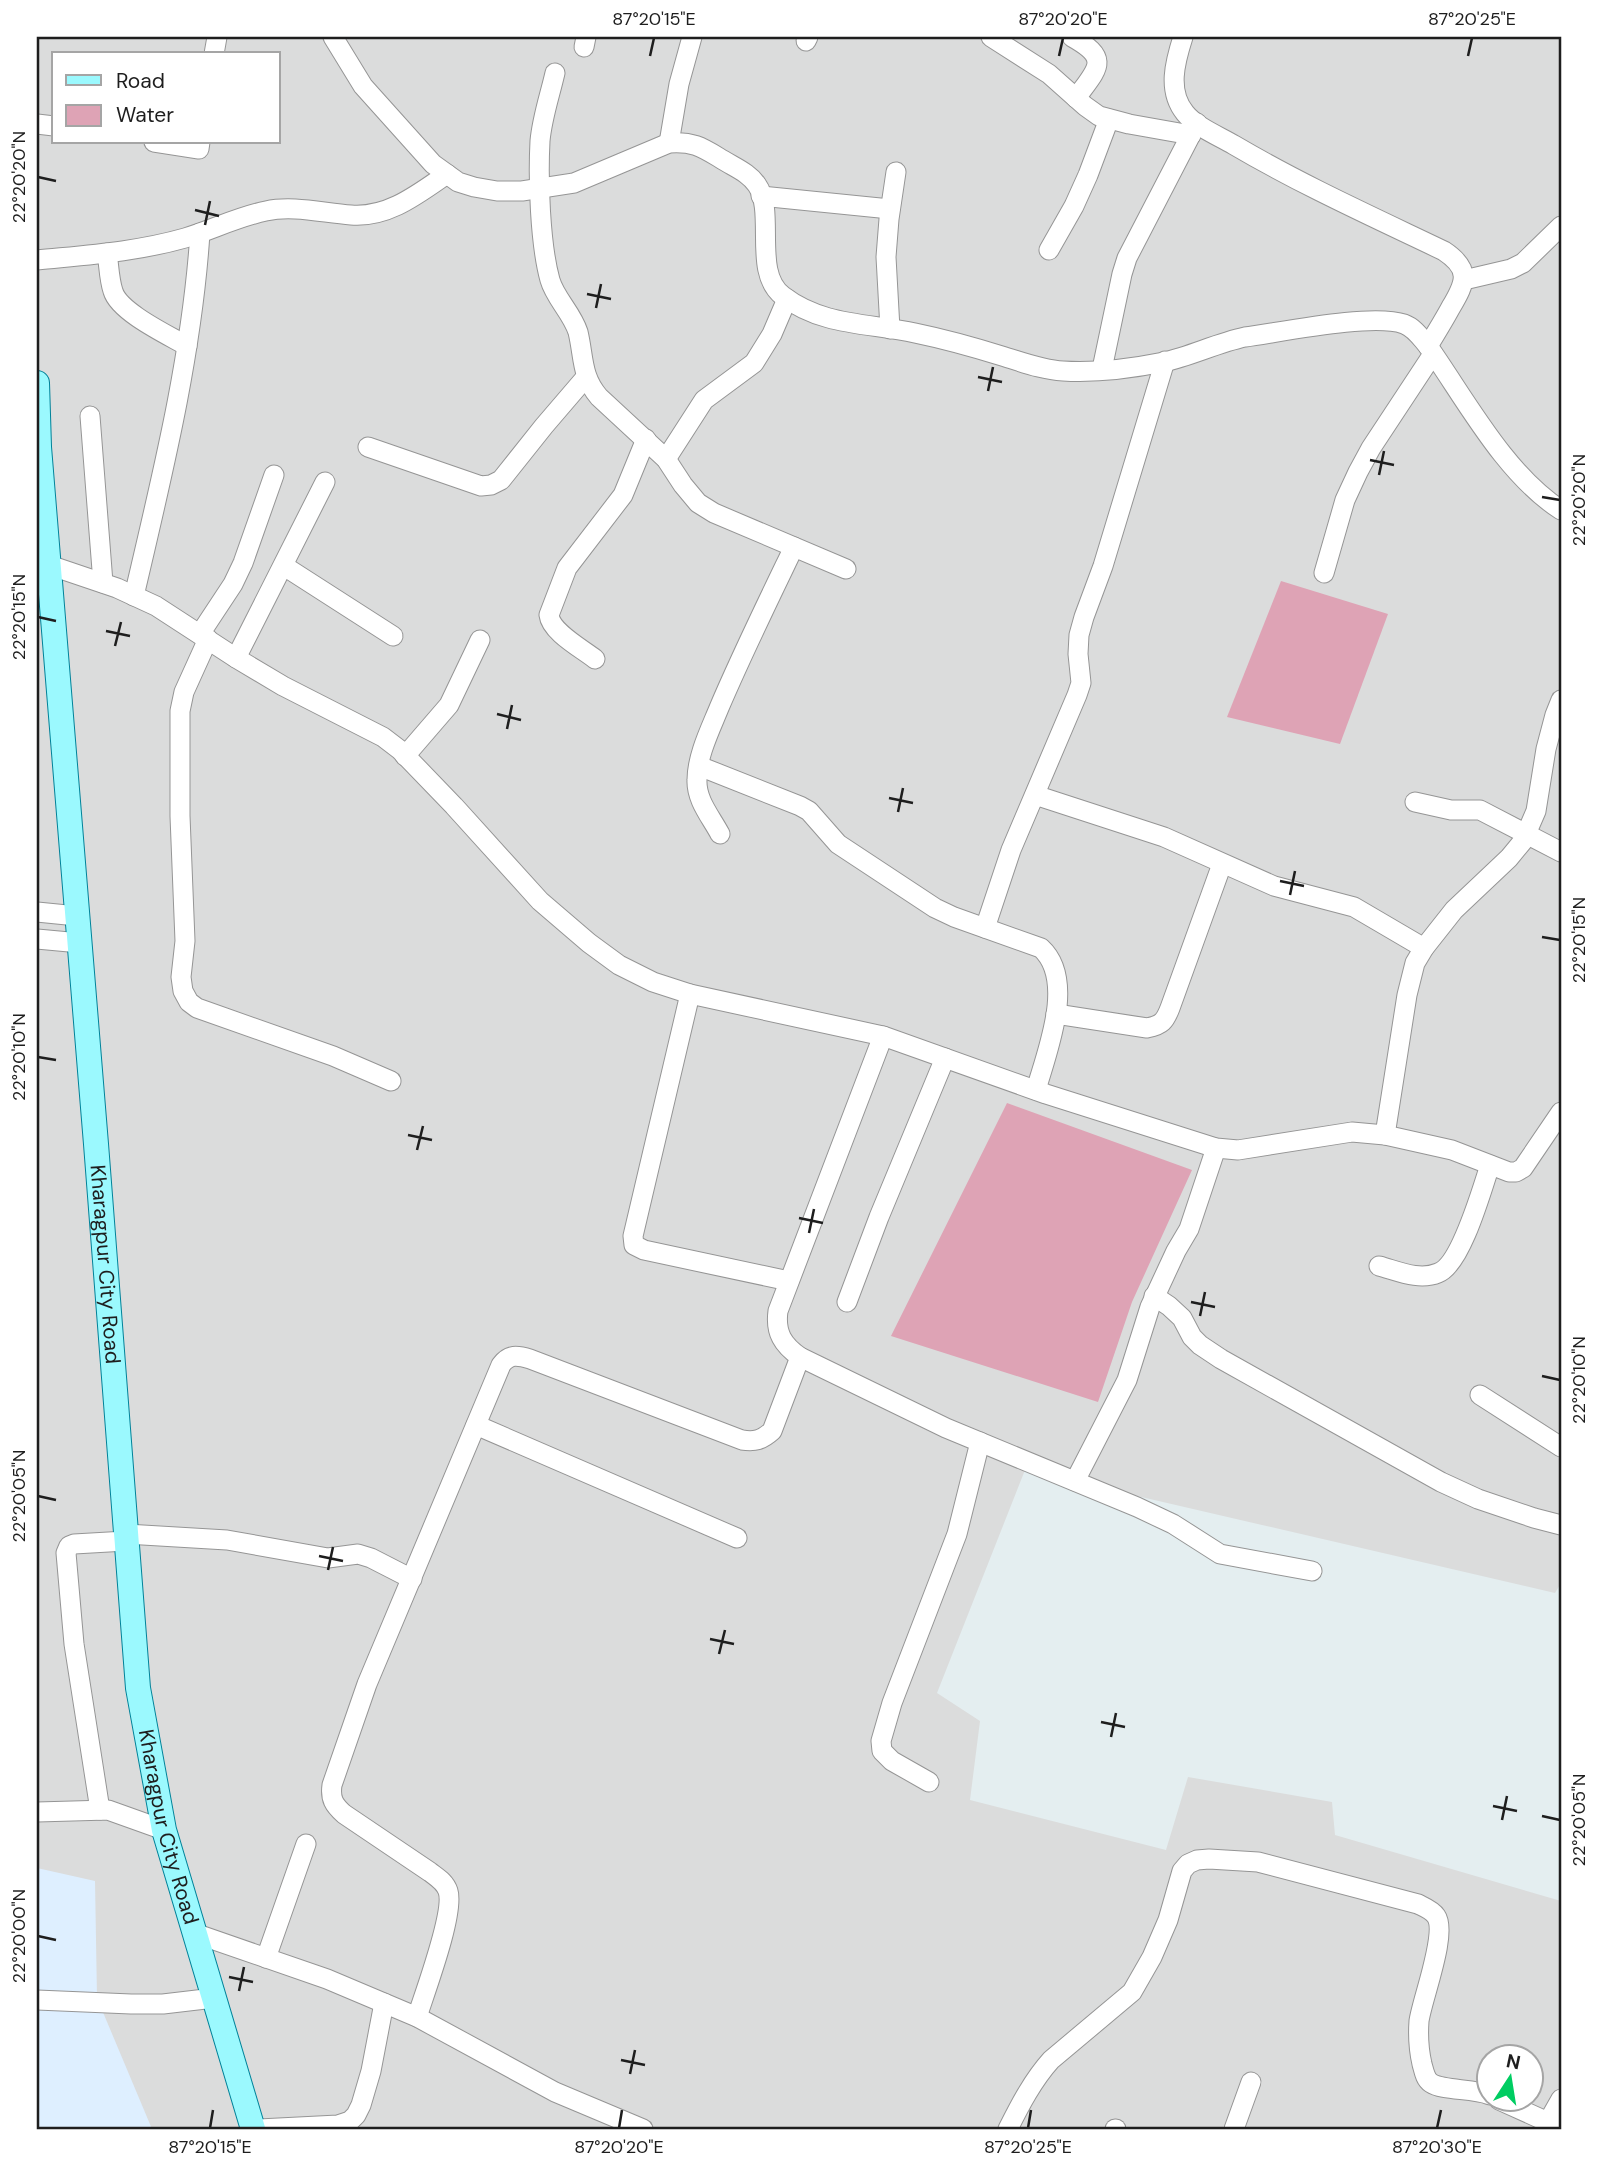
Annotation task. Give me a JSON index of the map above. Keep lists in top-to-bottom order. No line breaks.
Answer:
{"streets":{"main road":["Kharagpur City Road"]},"legend":["Road","Water"],"north":"top","coordinates":["87°20'15\"E","87°20'20\"E","87°20'25\"E","22°20'20\"N","22°20'15\"N","22°20'10\"N","22°20'05\"N","22°20'00\"N","87°20'30\"E"]}
